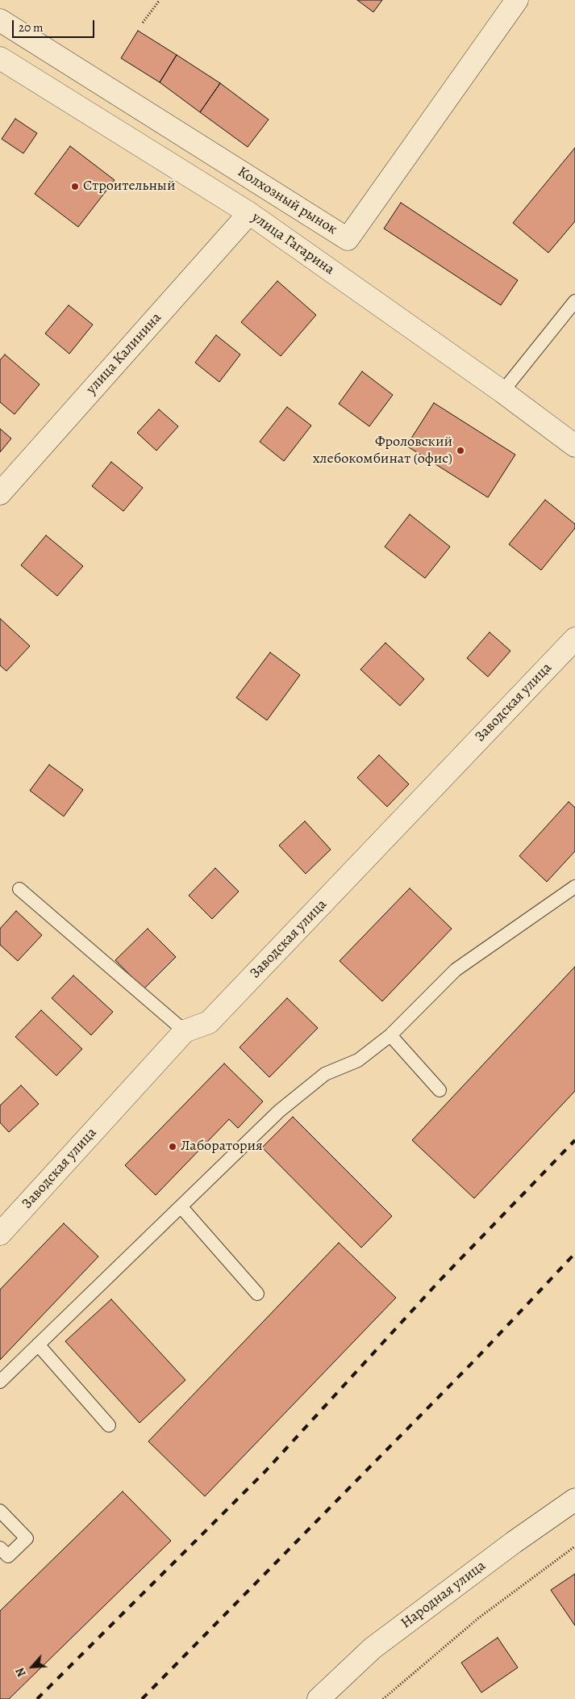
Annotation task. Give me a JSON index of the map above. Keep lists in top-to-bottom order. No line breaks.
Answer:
{"streets":{"street":["Колхозный рынок","улица Гагарина","улица Калинина","Заводская улица","Народная улица"]},"crossings":[["улица Гагарина","улица Калинина"]],"places":["Строительный","Фроловский хлебокомбинат (офис)","Лаборатория"],"scale_bar":"20 m","north":"bottom left"}
